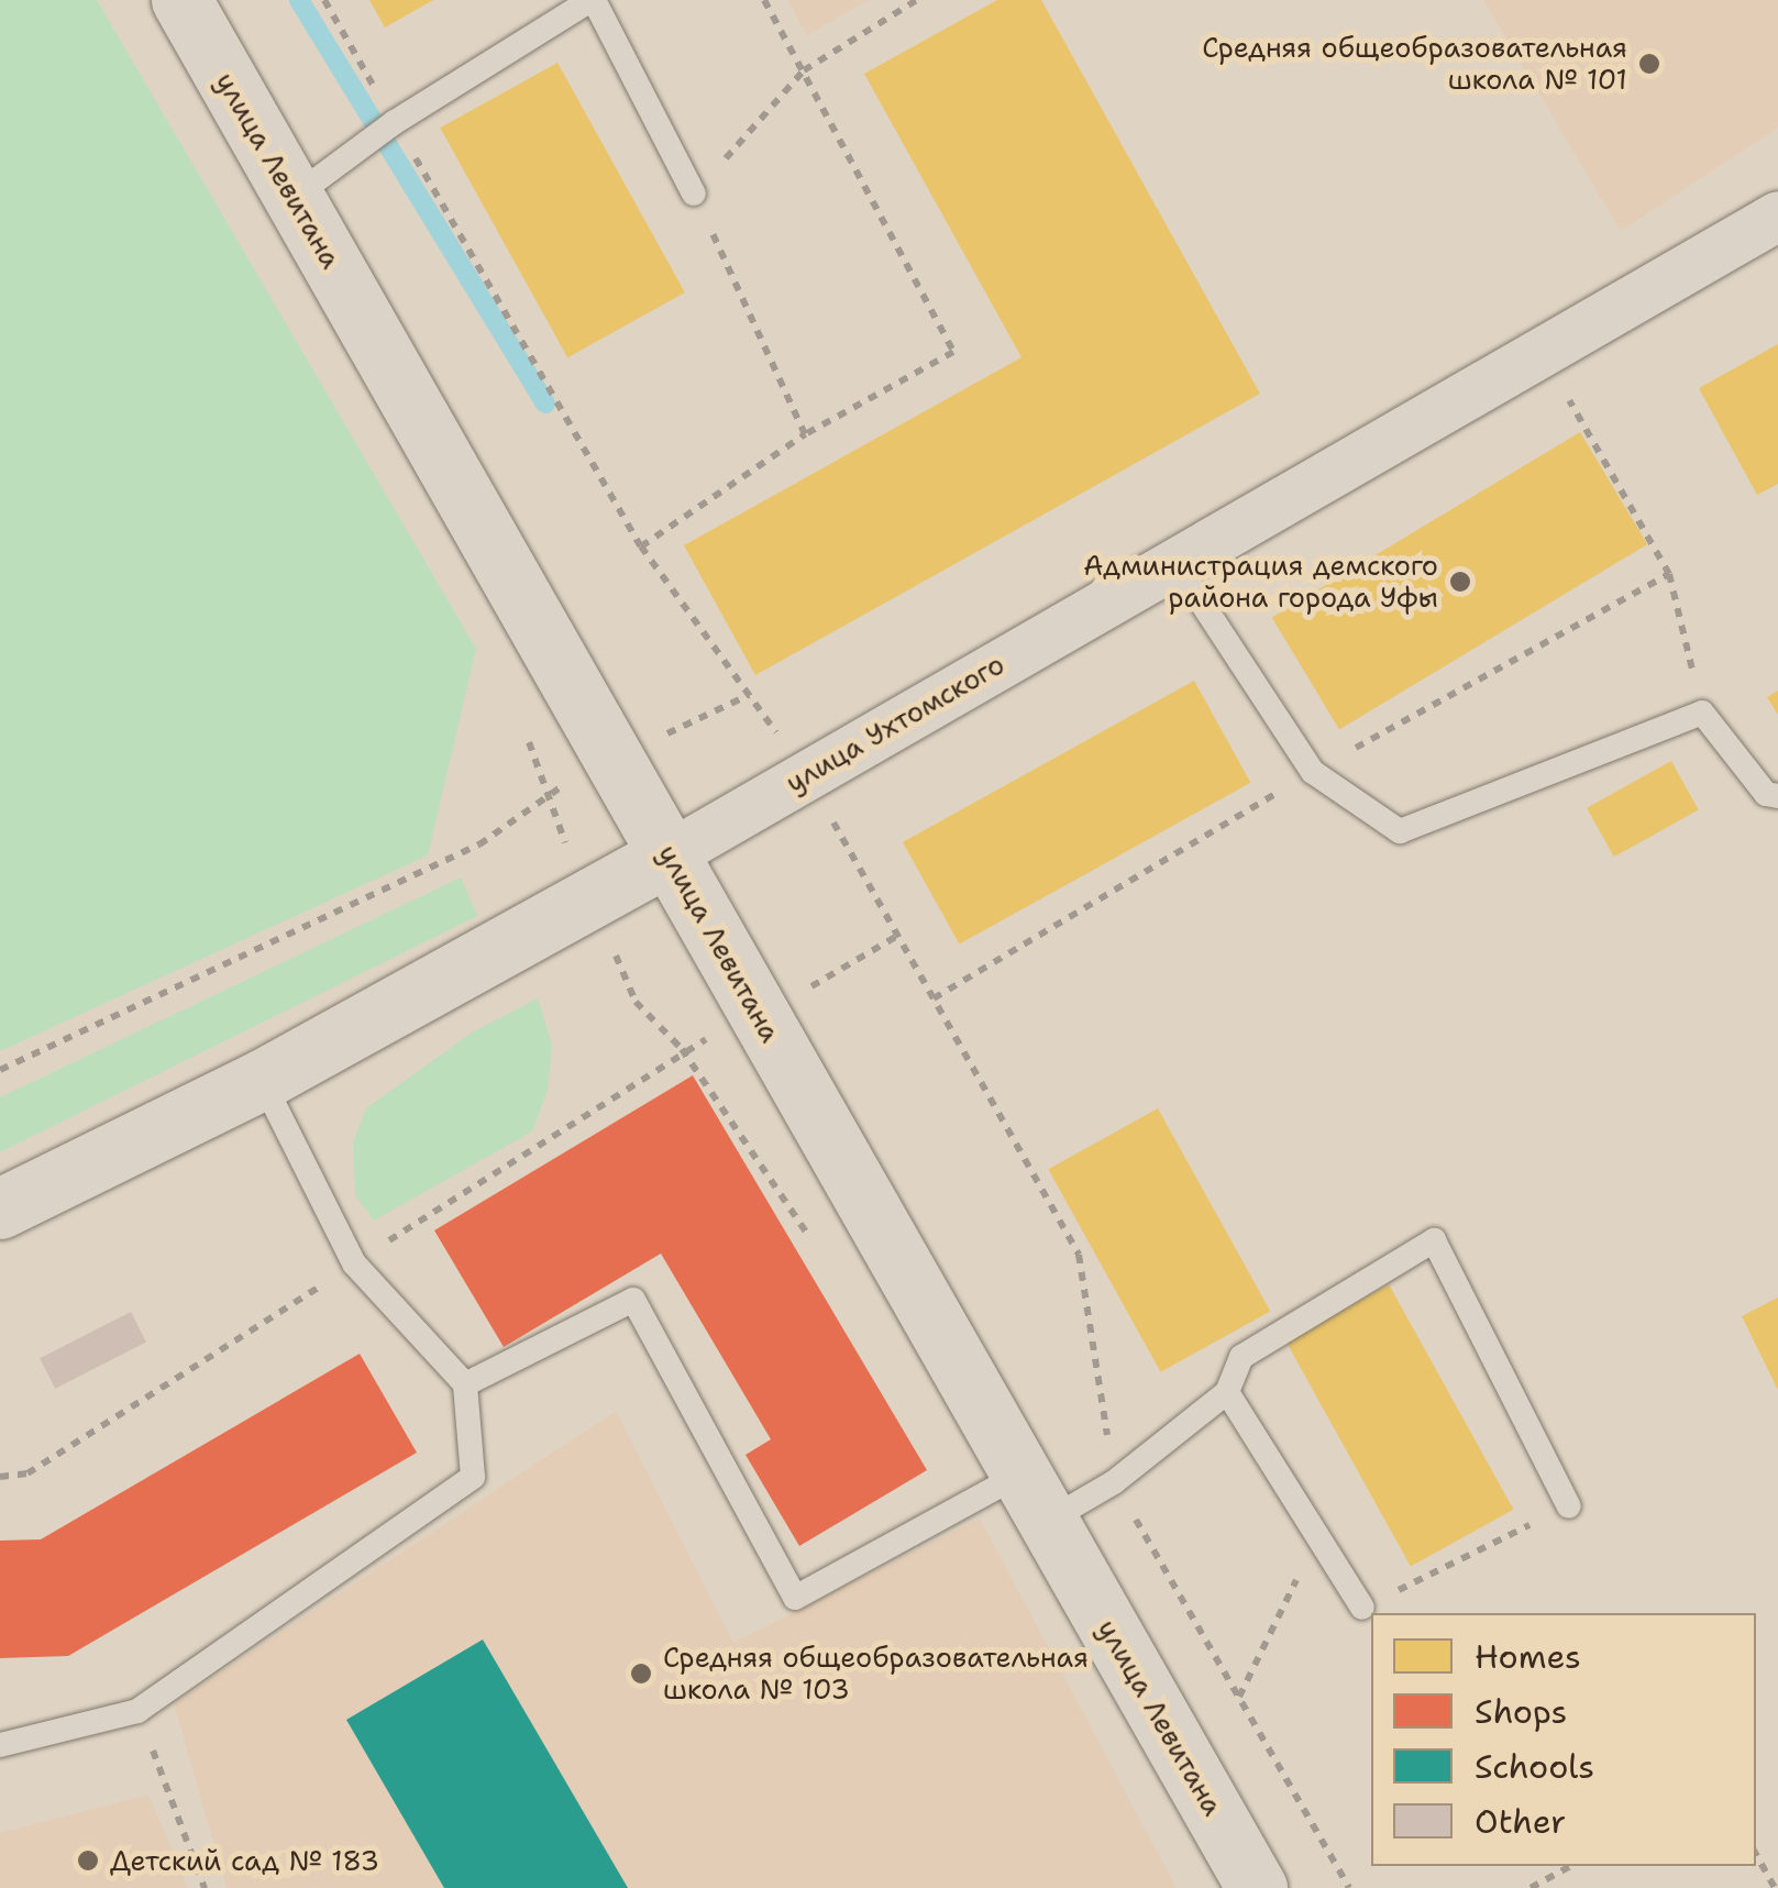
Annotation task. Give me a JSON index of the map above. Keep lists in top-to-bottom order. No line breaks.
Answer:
{"streets":{"street":["улица Левитана","улица Ухтомского"]},"crossings":[["улица Левитана","улица Ухтомского"]],"places":["Средняя общеобразовательная школа № 101","Администрация демского района города Уфы","Средняя общеобразовательная школа № 103","Детский сад № 183"],"legend":["Homes","Shops","Schools","Other"]}
